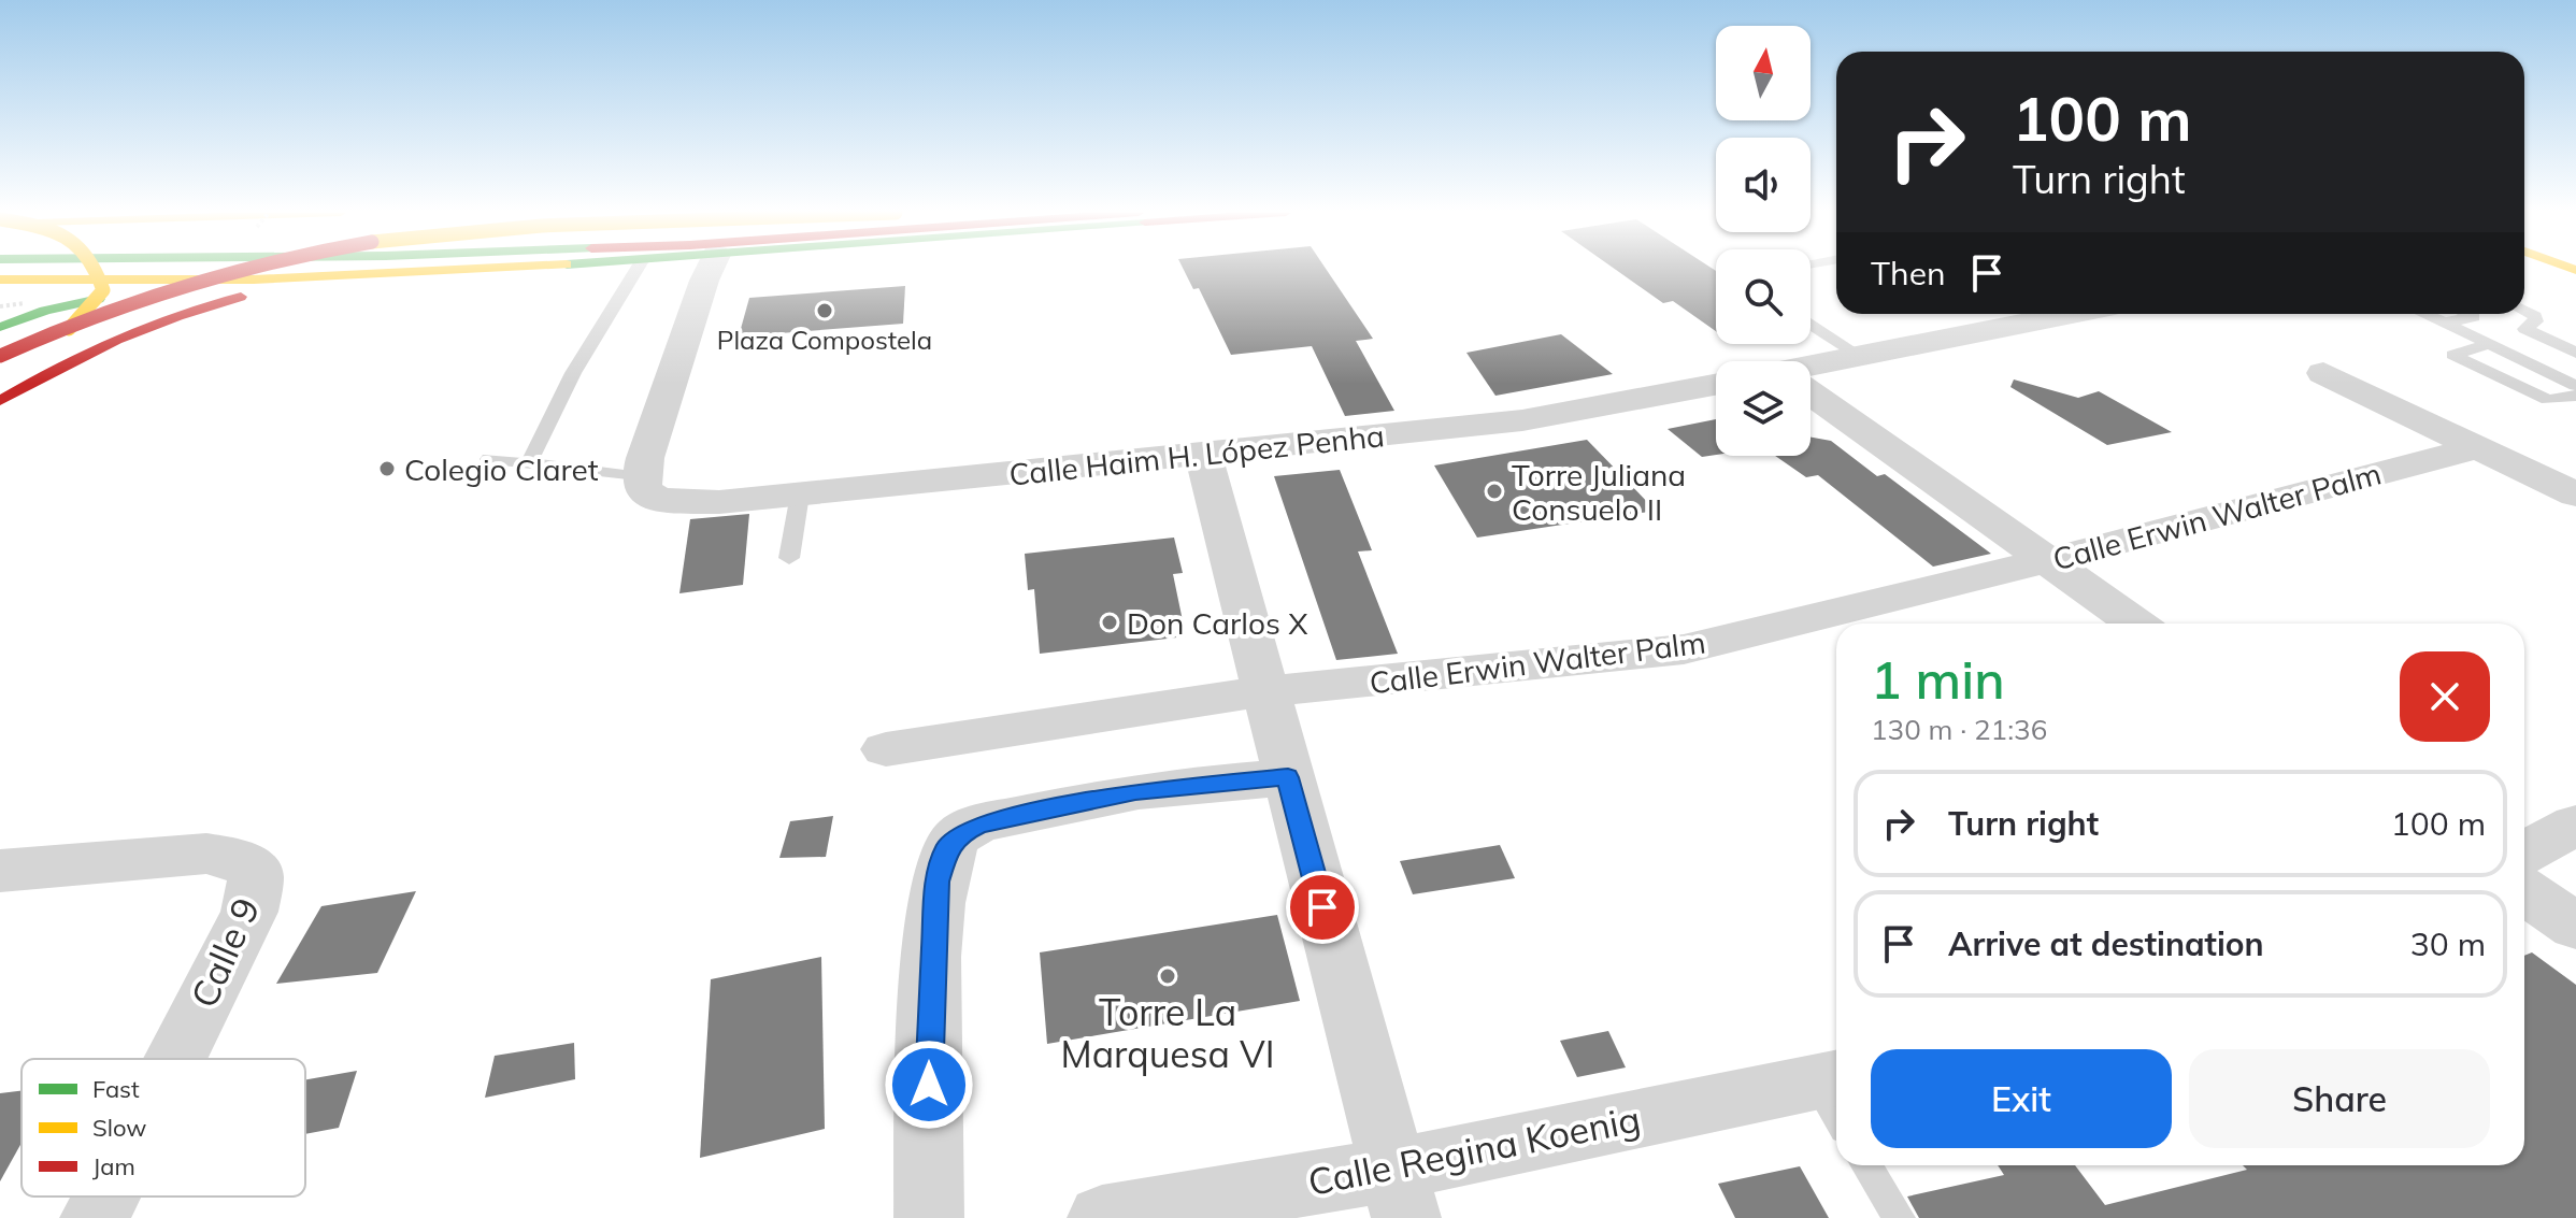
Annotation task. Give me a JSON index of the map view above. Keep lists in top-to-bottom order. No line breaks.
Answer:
{"streets":{"street":["Calle Haim H. López Penha","Calle Erwin Walter Palm","Calle 9","Calle Regina Koenig"]},"places":["Plaza Compostela","Colegio Claret","Torre Juliana Consuelo II","Don Carlos X","Torre La Marquesa VI"],"legend":["Fast","Slow","Jam"],"north":"top","page":{"turn":["100 m","Turn right"],"then":"Then","heading":["1 min","130 m · 21:36"],"list":[{"name":"Turn right","value":"100 m"},{"name":"Arrive at destination","value":"30 m"}],"buttons":["Exit","Share"]}}
